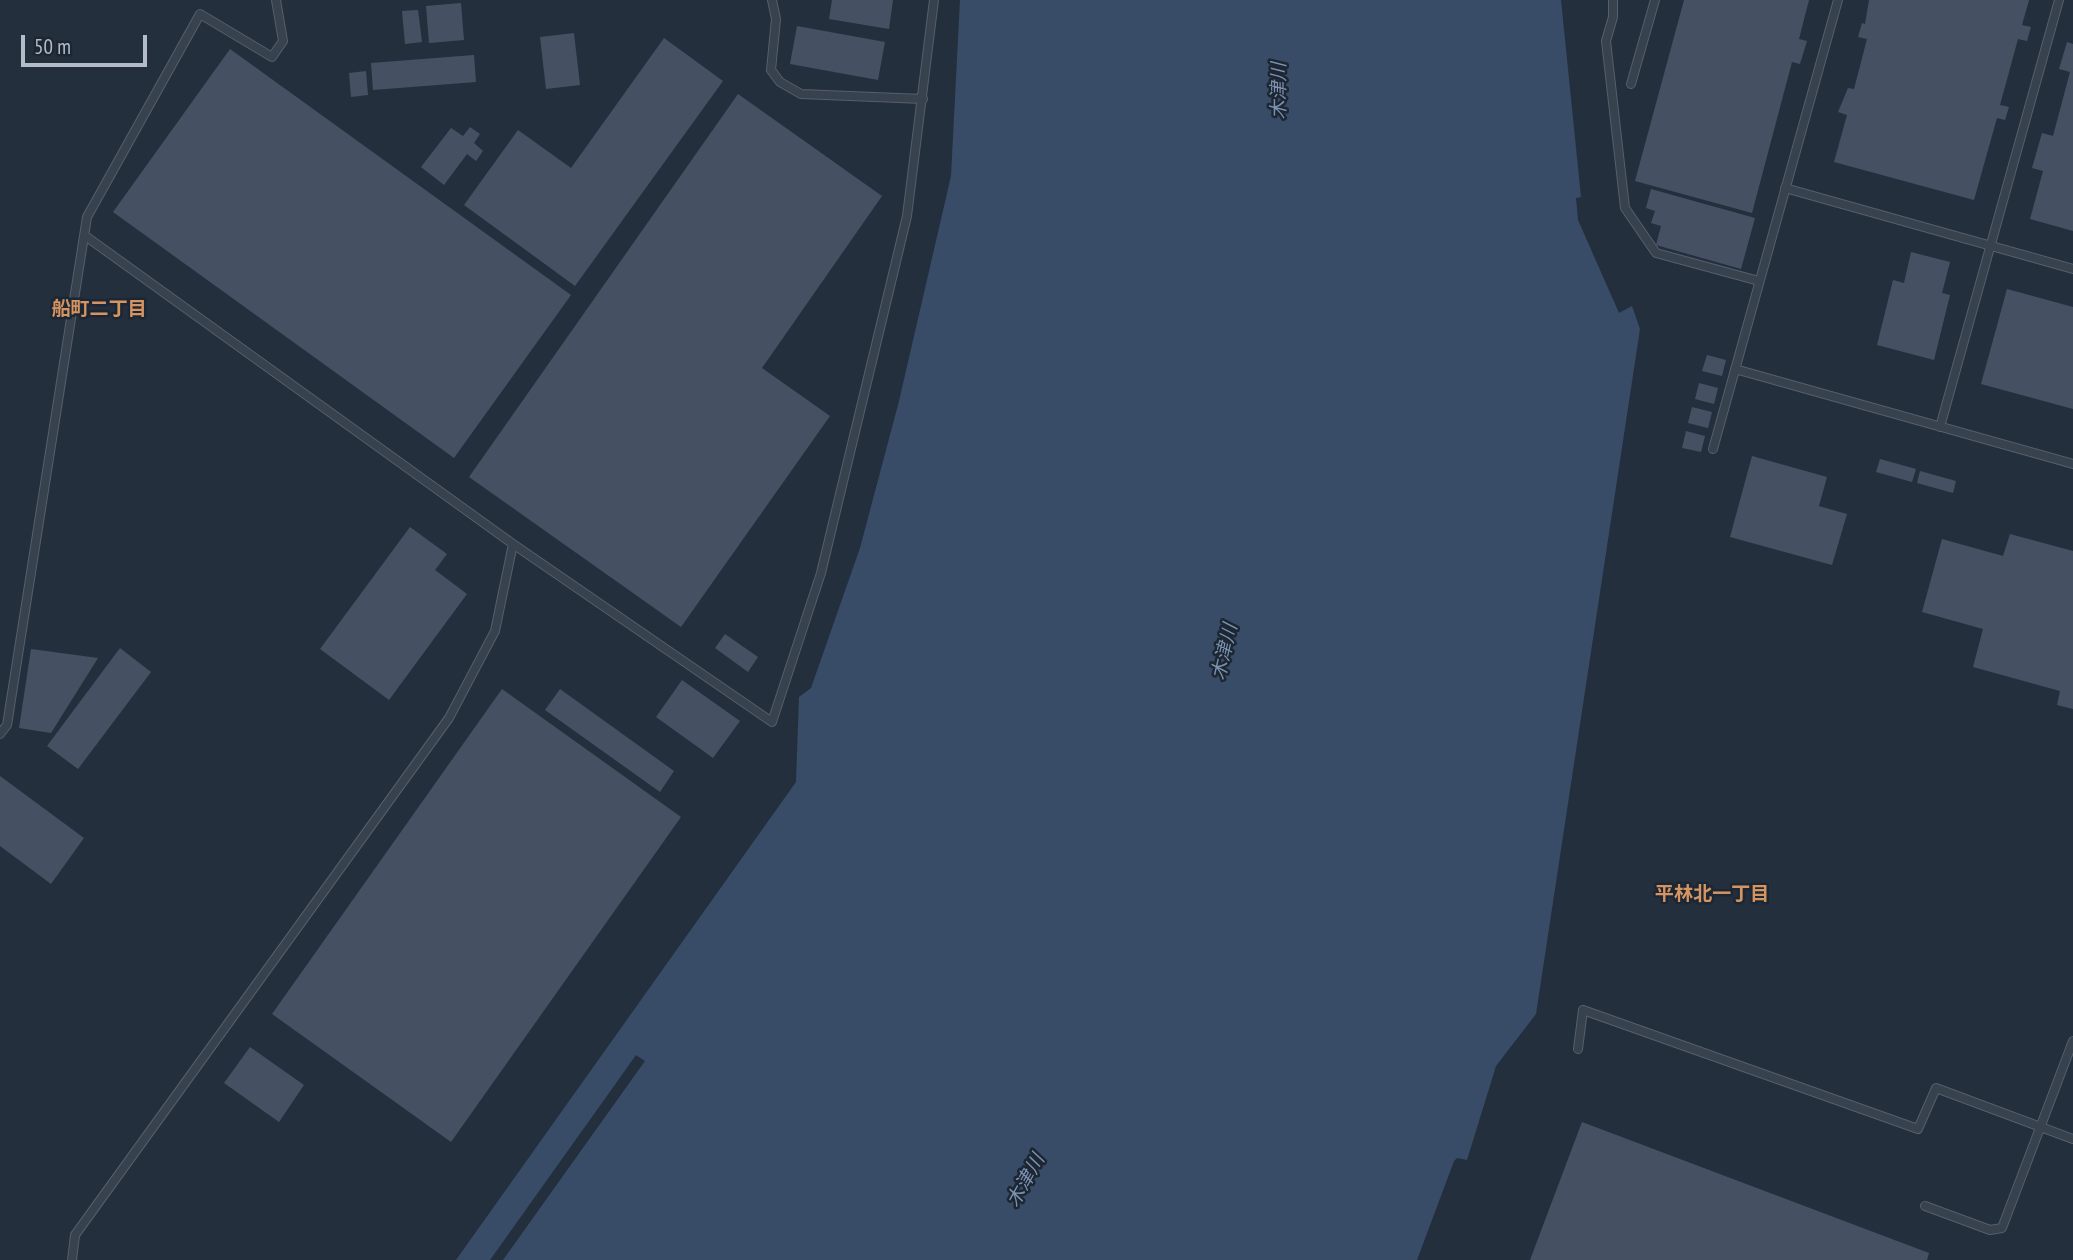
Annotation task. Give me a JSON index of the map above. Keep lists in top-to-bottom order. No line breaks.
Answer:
{"districts":["船町二丁目","平林北一丁目"],"water":["木津川"],"scale_bar":"50 m"}
